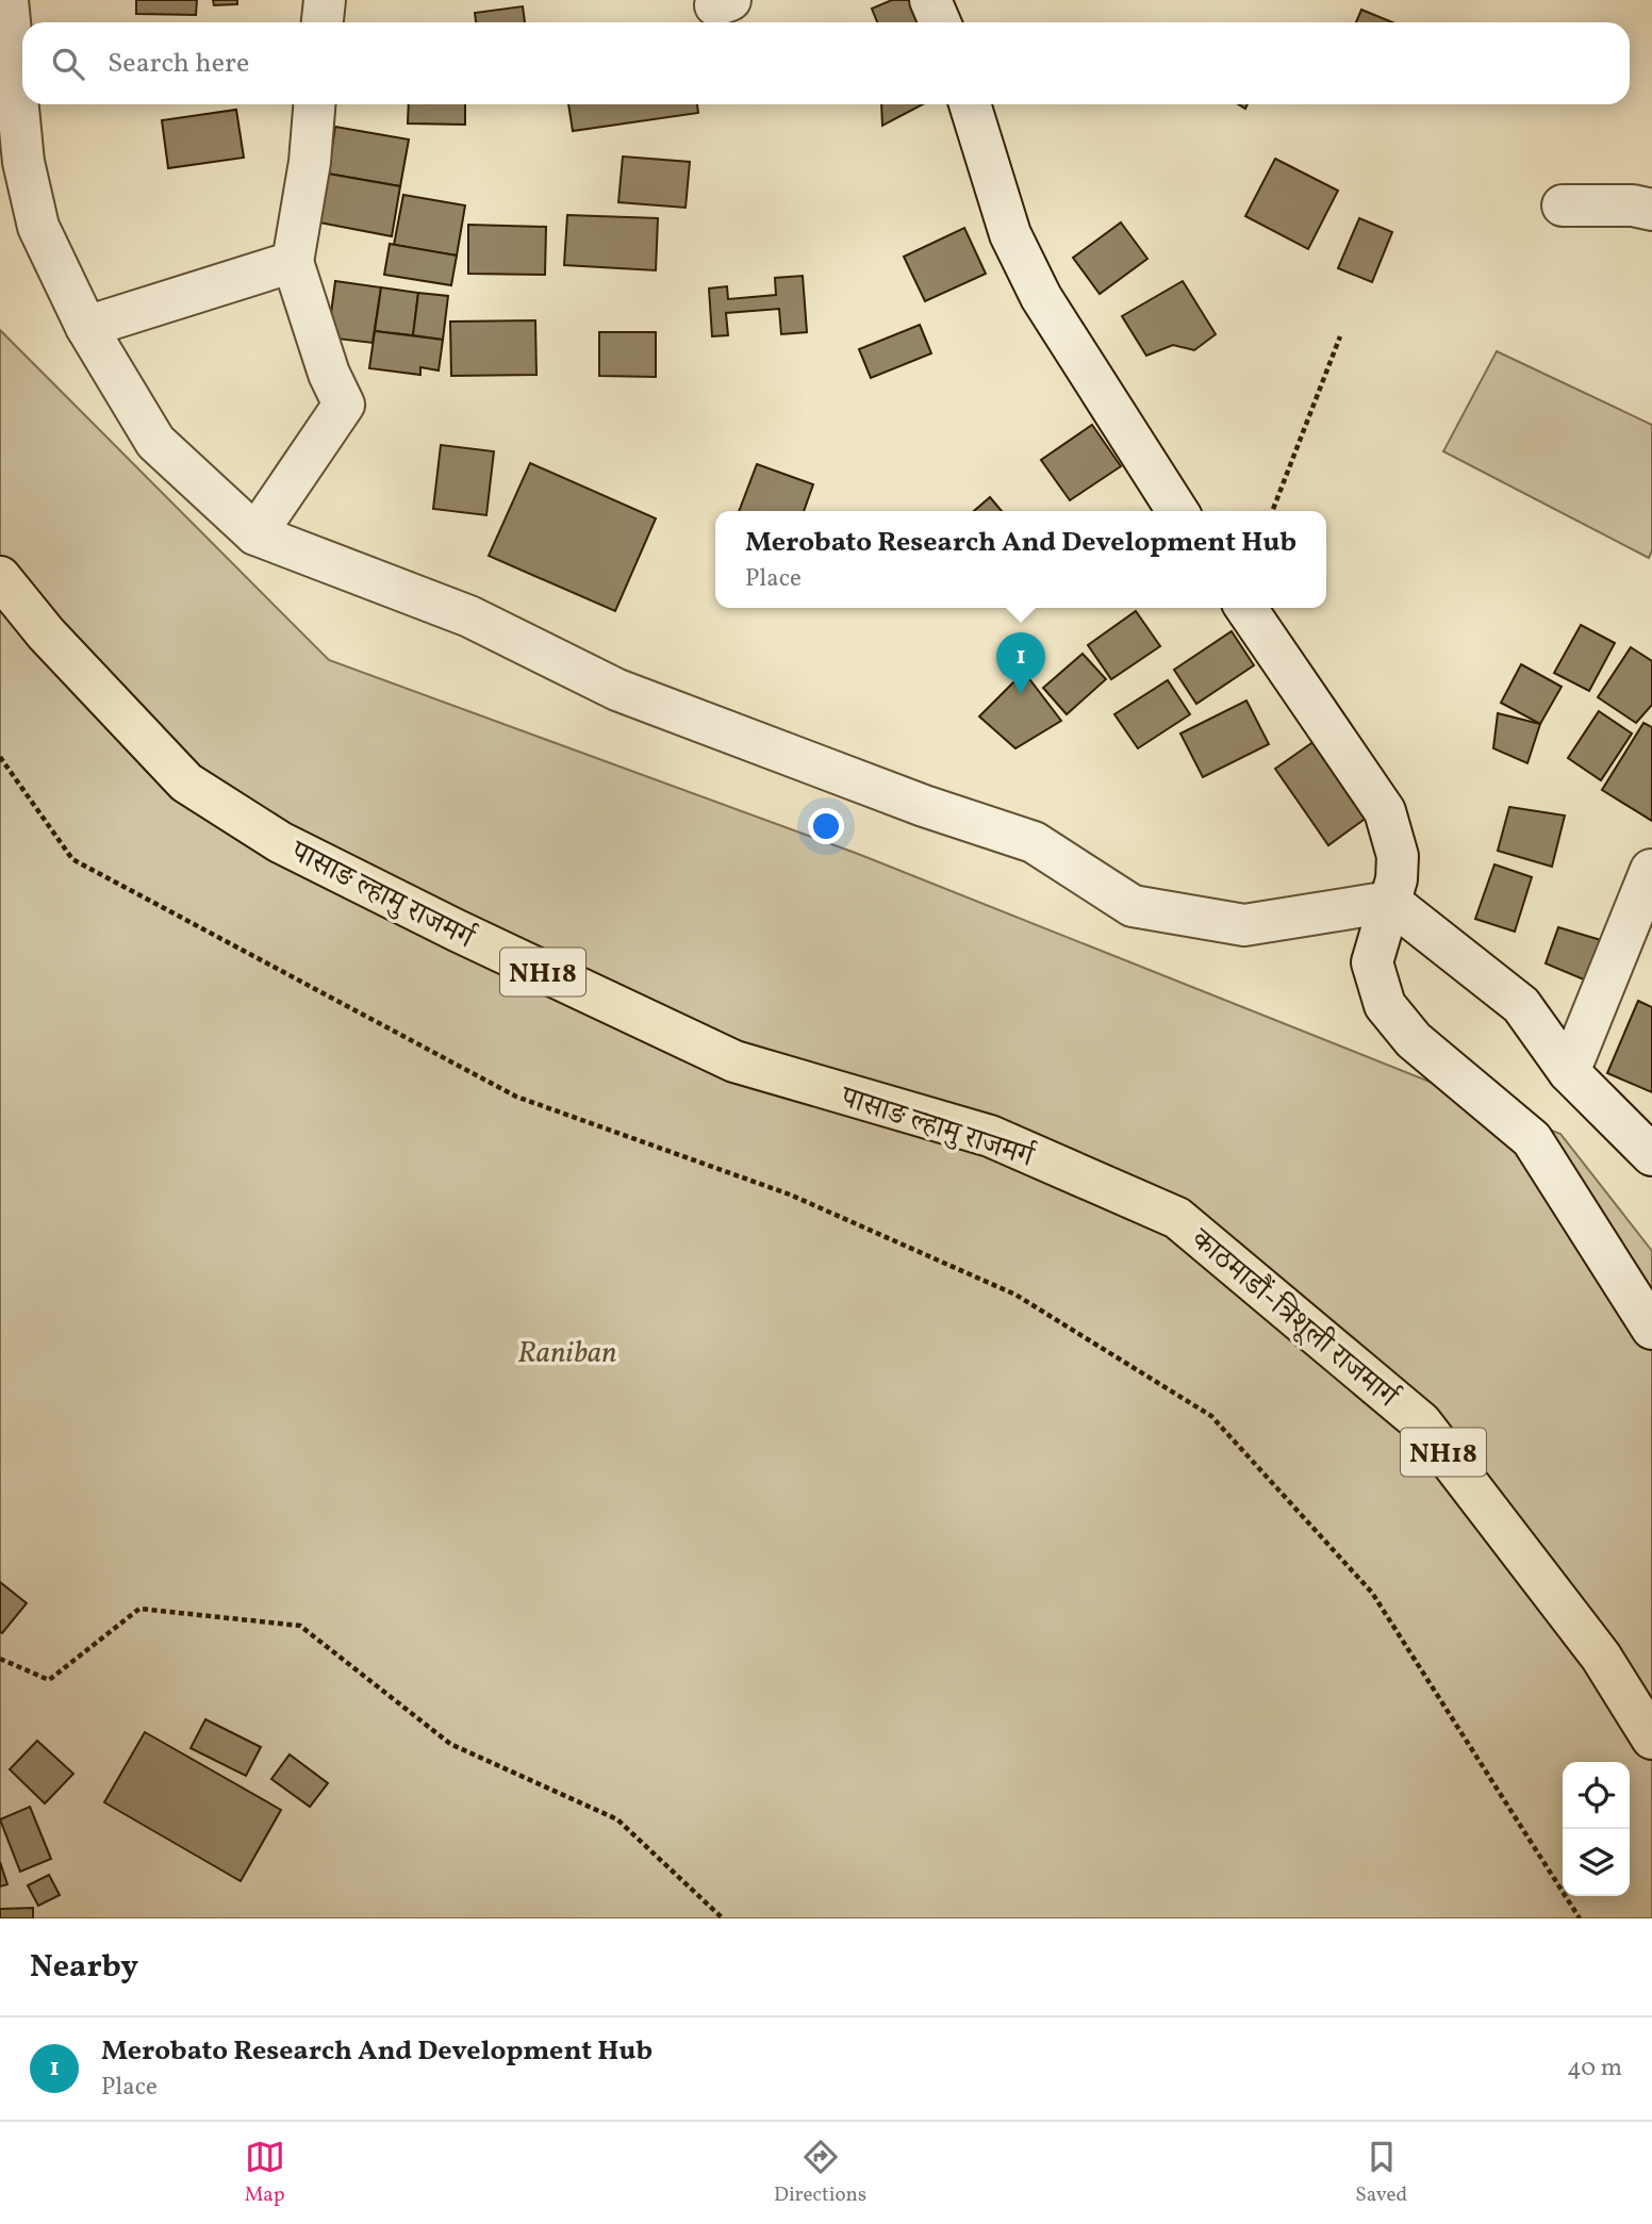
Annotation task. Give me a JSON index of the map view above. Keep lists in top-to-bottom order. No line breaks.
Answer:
{"streets":{"main road":["पासाङ ल्हामु राजमर्ग","NH18","काठमाडौं-त्रिशूली राजमार्ग"]},"crossings":[["पासाङ ल्हामु राजमर्ग","काठमाडौं-त्रिशूली राजमार्ग"]],"parks":["Raniban"],"page":{"search":"Search here","popup":["Merobato Research And Development Hub","Place"],"pins":"1","heading":"Nearby","list":[{"mark":"1","name":"Merobato Research And Development Hub","note":"Place","value":"40 m"}],"nav":["Map","Directions","Saved"]}}
